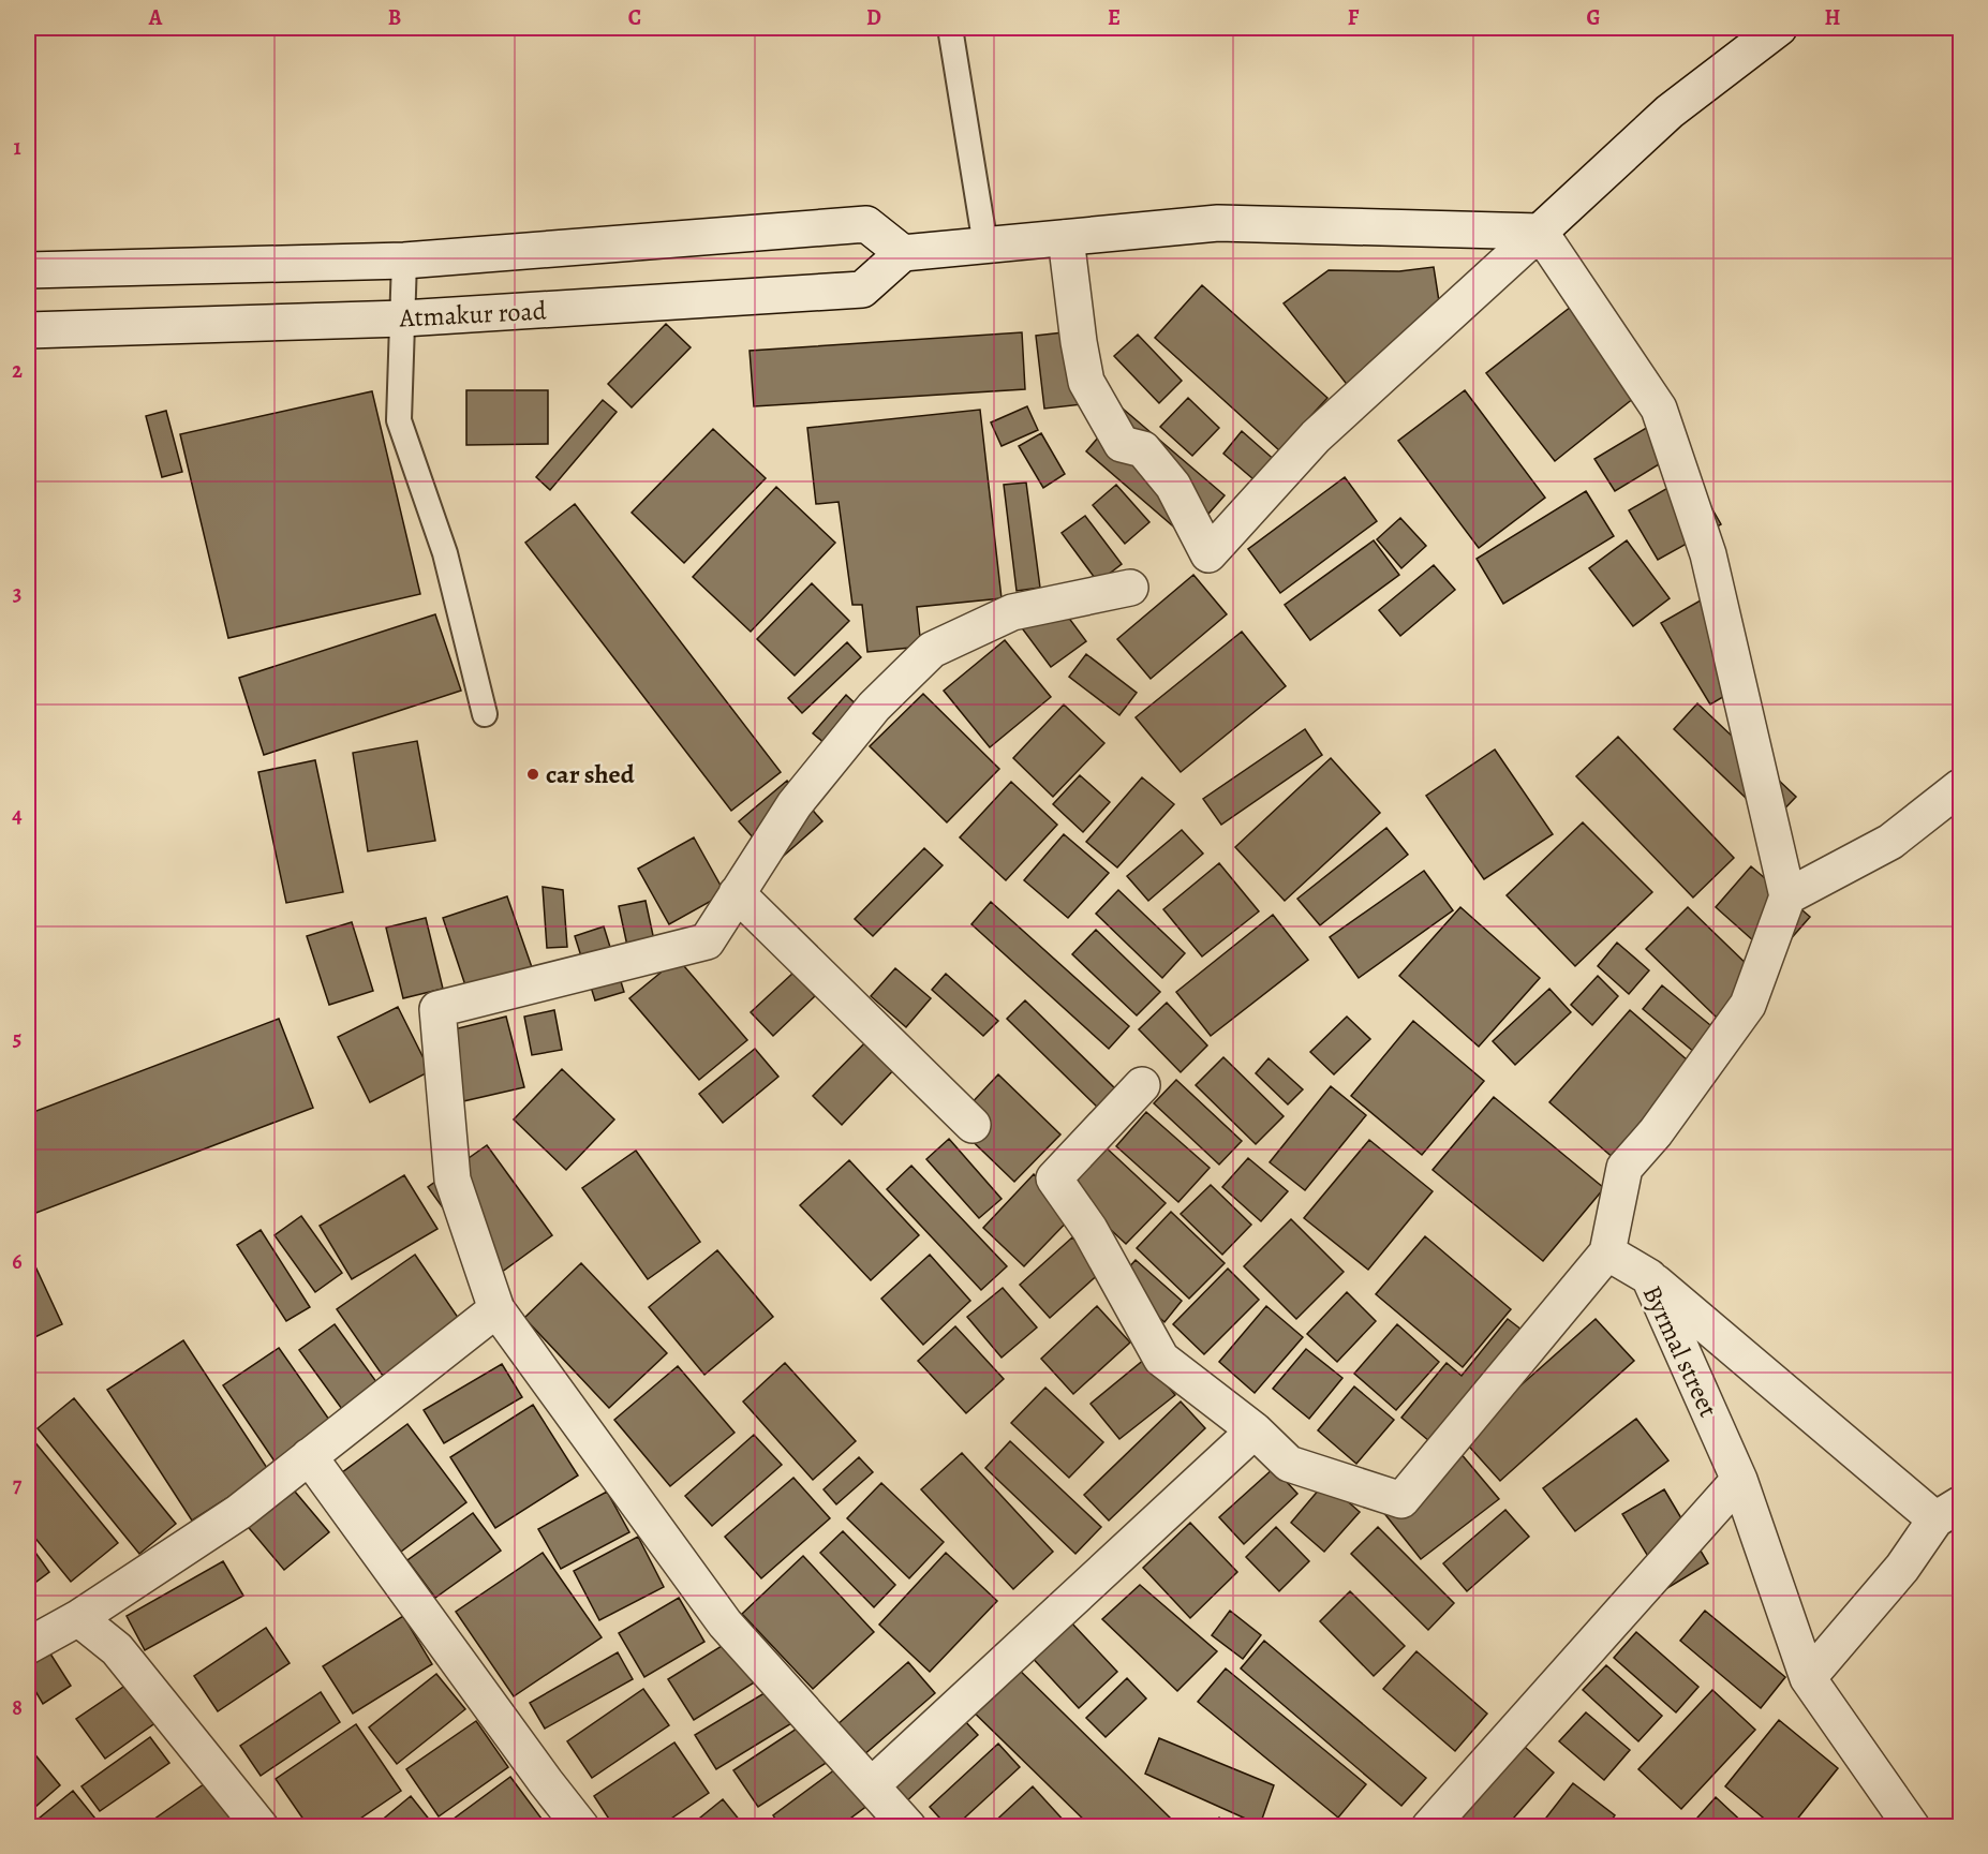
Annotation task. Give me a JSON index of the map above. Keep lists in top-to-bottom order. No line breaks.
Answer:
{"streets":{"street":["Atmakur road","Byrmal street"]},"places":["car shed"],"grid":{"columns":["A","B","C","D","E","F","G","H"],"rows":["1","2","3","4","5","6","7","8"]}}
